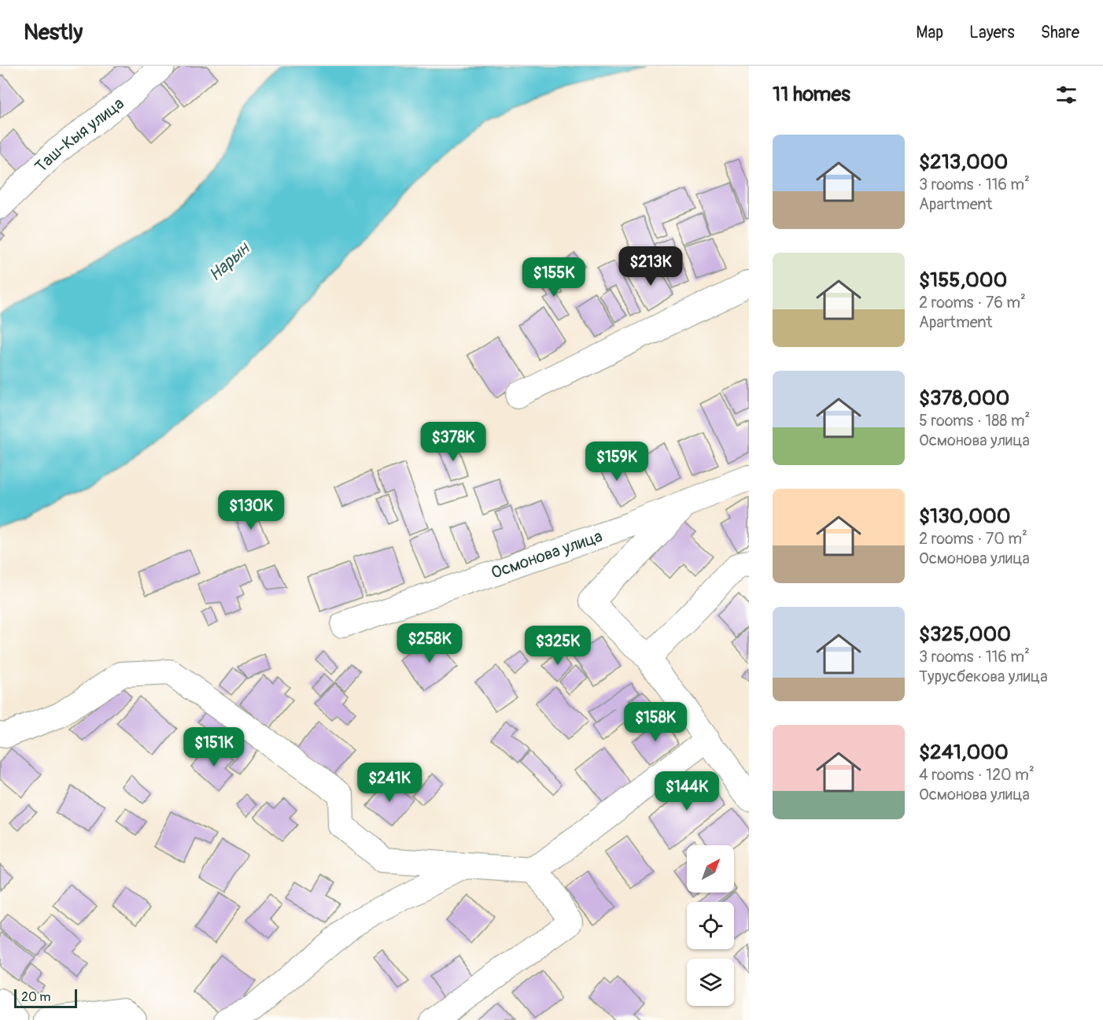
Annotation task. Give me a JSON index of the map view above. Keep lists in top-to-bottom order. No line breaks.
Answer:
{"streets":{"street":["Таш-Кыя улица","Осмонова улица"]},"water":["Нарын"],"scale_bar":"20 m","north":"top right","page":{"header":"Nestly","nav":["Map","Layers","Share"],"heading":"11 homes","list":[{"name":"$213,000","note":"3 rooms · 116 m² · Apartment"},{"name":"$155,000","note":"2 rooms · 76 m² · Apartment"},{"name":"$378,000","note":"5 rooms · 188 m² · Осмонова улица"},{"name":"$130,000","note":"2 rooms · 70 m² · Осмонова улица"},{"name":"$325,000","note":"3 rooms · 116 m² · Турусбекова улица"},{"name":"$241,000","note":"4 rooms · 120 m² · Осмонова улица"}],"price":["$213K","$155K","$378K","$159K","$130K","$258K","$325K","$158K","$151K","$241K","$144K"],"scale":"20 m"}}
